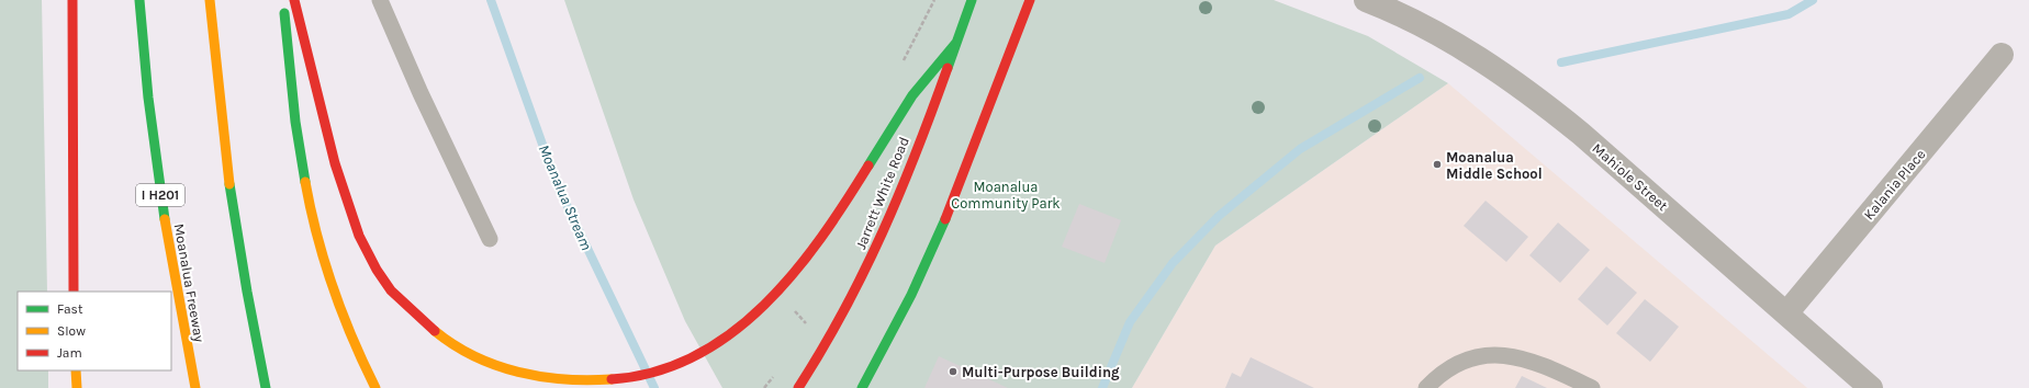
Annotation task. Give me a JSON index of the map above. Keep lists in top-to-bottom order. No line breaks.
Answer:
{"streets":{"main road":["Jarrett White Road","I H201","Moanalua Freeway"],"street":["Mahiole Street","Kalania Place"]},"crossings":[["Mahiole Street","Kalania Place"]],"water":["Moanalua Stream"],"parks":["Moanalua Community Park"],"places":["Moanalua Middle School","Multi-Purpose Building"],"legend":["Fast","Slow","Jam"]}
